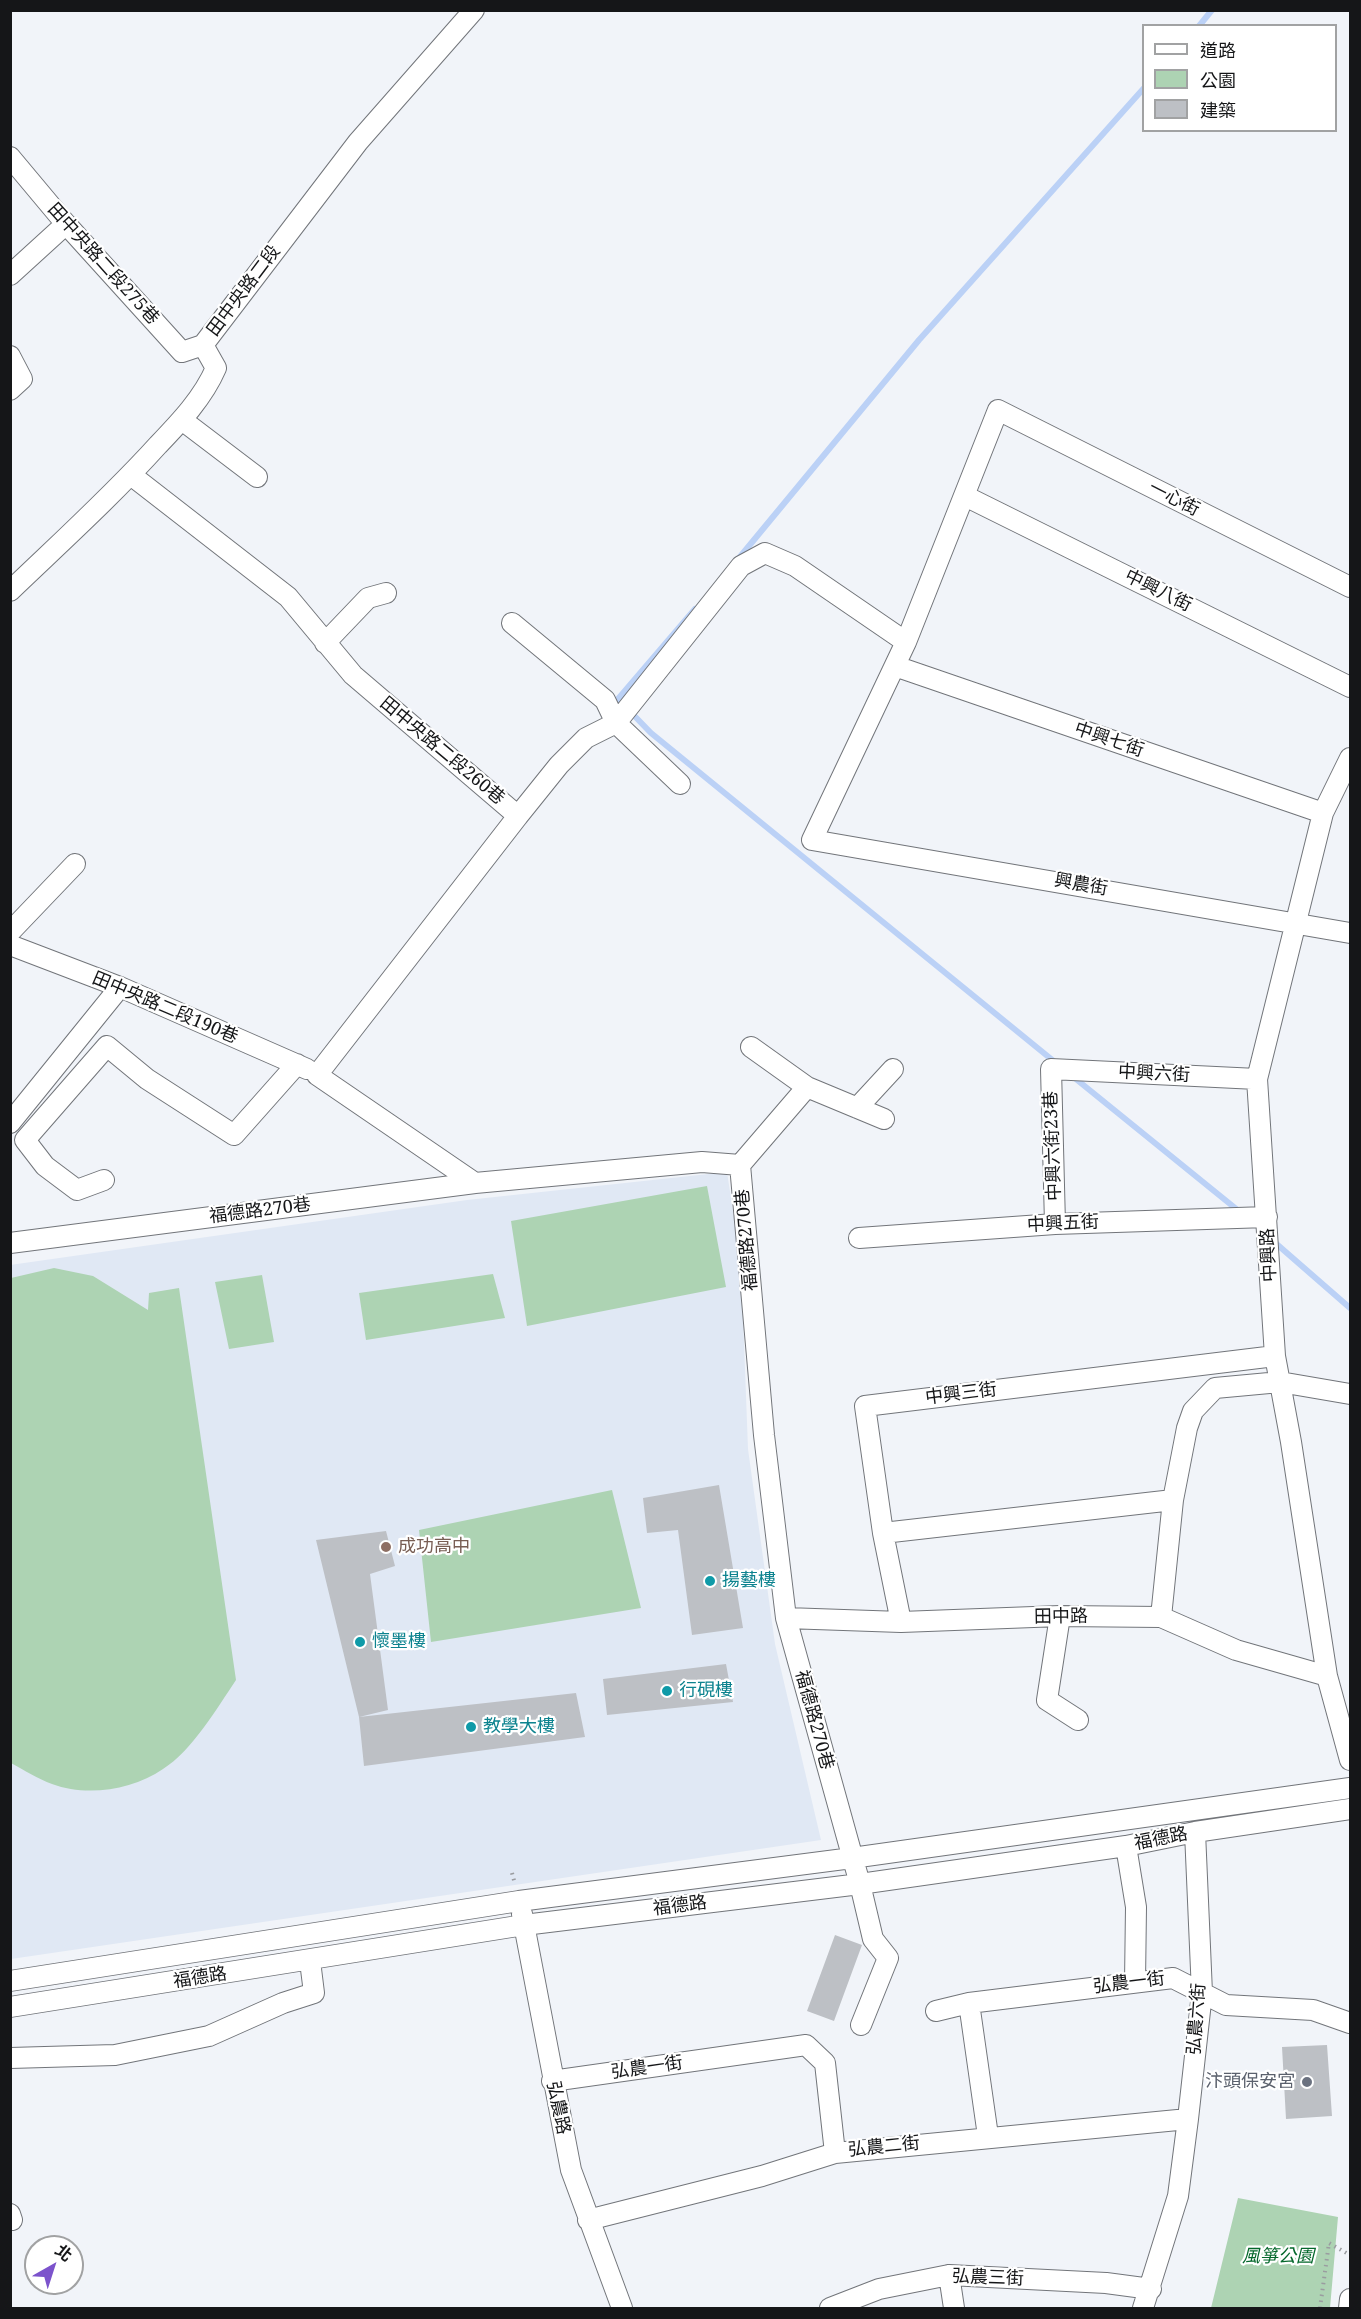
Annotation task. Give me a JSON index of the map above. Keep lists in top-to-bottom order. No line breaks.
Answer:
{"streets":{"street":["田中央路二段275巷","田中央路二段","一心街","中興八街","中興七街","田中央路二段260巷","興農街","田中央路二段190巷","中興六街","中興六街23巷","福德路270巷","中興五街","中興路","中興三街","田中路","福德路","弘農一街","弘農六街","弘農路","弘農二街","弘農三街"]},"crossings":[["田中央路二段275巷","田中央路二段"],["田中央路二段","田中央路二段260巷"],["一心街","中興八街"],["中興七街","興農街"],["中興七街","中興路"],["興農街","中興路"],["田中央路二段190巷","福德路270巷"],["中興六街","中興六街23巷"],["中興六街","中興路"],["中興六街23巷","中興五街"],["福德路270巷","田中路"],["福德路270巷","福德路"],["中興五街","中興路"],["中興路","中興三街"],["中興路","田中路"],["中興三街","田中路"],["福德路","弘農六街"],["福德路","弘農路"],["弘農一街","弘農六街"],["弘農一街","弘農路"],["弘農一街","弘農二街"],["弘農六街","弘農二街"],["弘農六街","弘農三街"],["弘農路","弘農二街"]],"parks":["風箏公園"],"places":["成功高中","揚藝樓","懷墨樓","行硯樓","教學大樓","汴頭保安宮"],"legend":["道路","公園","建築"],"north":"top right"}
